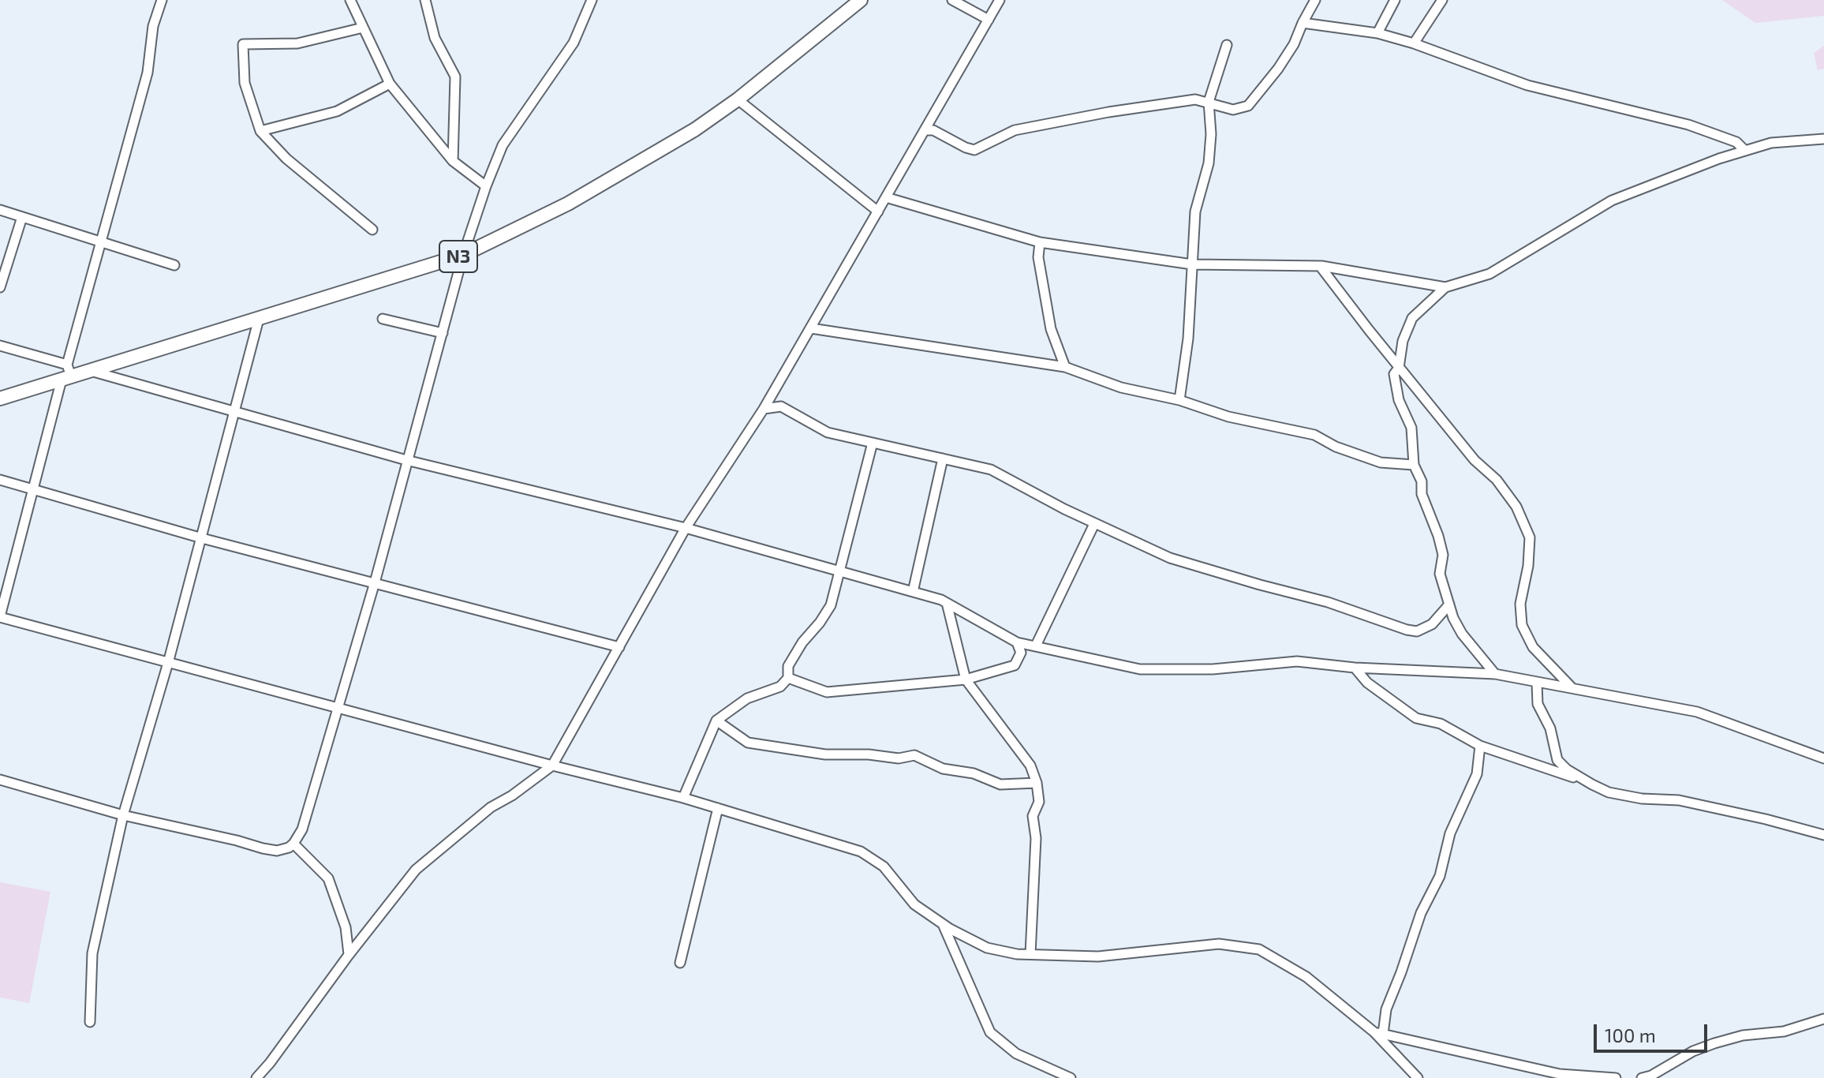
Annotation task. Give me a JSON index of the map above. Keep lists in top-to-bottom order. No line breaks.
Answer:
{"streets":{"highway":["N3"]},"scale_bar":"100 m"}
